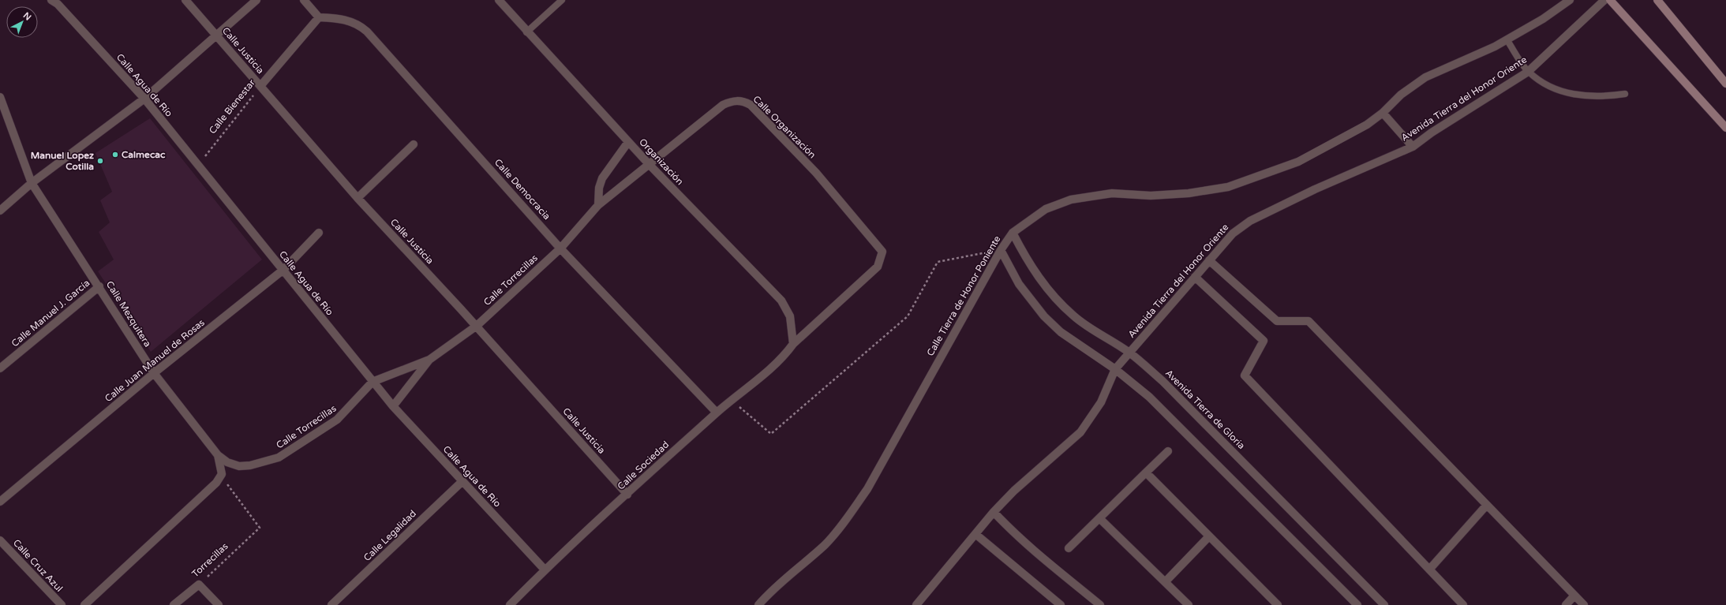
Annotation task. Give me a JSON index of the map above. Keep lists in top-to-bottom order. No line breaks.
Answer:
{"streets":{"street":["Calle Justicia","Calle Agua de Río","Avenida Tierra del Honor Oriente","Calle Bienestar","Calle Organización","Organización","Calle Democracia","Calle Torrecillas","Calle Tierra de Honor Poniente","Calle Manuel J. García","Calle Mezquitera","Calle Juan Manuel de Rosas","Avenida Tierra de Gloria","Calle Sociedad","Calle Legalidad","Torrecillas","Calle Cruz Azul"]},"crossings":[["Calle Justicia","Calle Bienestar"],["Calle Justicia","Calle Torrecillas"],["Calle Justicia","Calle Sociedad"],["Calle Agua de Río","Calle Bienestar"],["Calle Agua de Río","Calle Torrecillas"],["Calle Agua de Río","Calle Juan Manuel de Rosas"],["Calle Agua de Río","Calle Sociedad"],["Calle Agua de Río","Calle Legalidad"],["Avenida Tierra del Honor Oriente","Avenida Tierra de Gloria"],["Calle Bienestar","Calle Democracia"],["Calle Organización","Organización"],["Calle Organización","Calle Torrecillas"],["Calle Organización","Calle Sociedad"],["Organización","Calle Torrecillas"],["Organización","Calle Sociedad"],["Calle Democracia","Calle Torrecillas"],["Calle Democracia","Calle Sociedad"],["Calle Torrecillas","Calle Mezquitera"],["Calle Tierra de Honor Poniente","Avenida Tierra de Gloria"],["Calle Manuel J. García","Calle Mezquitera"],["Calle Mezquitera","Calle Juan Manuel de Rosas"],["Calle Mezquitera","Torrecillas"]],"places":["Calmecac","Manuel Lopez Cotilla"],"north":"top right"}
